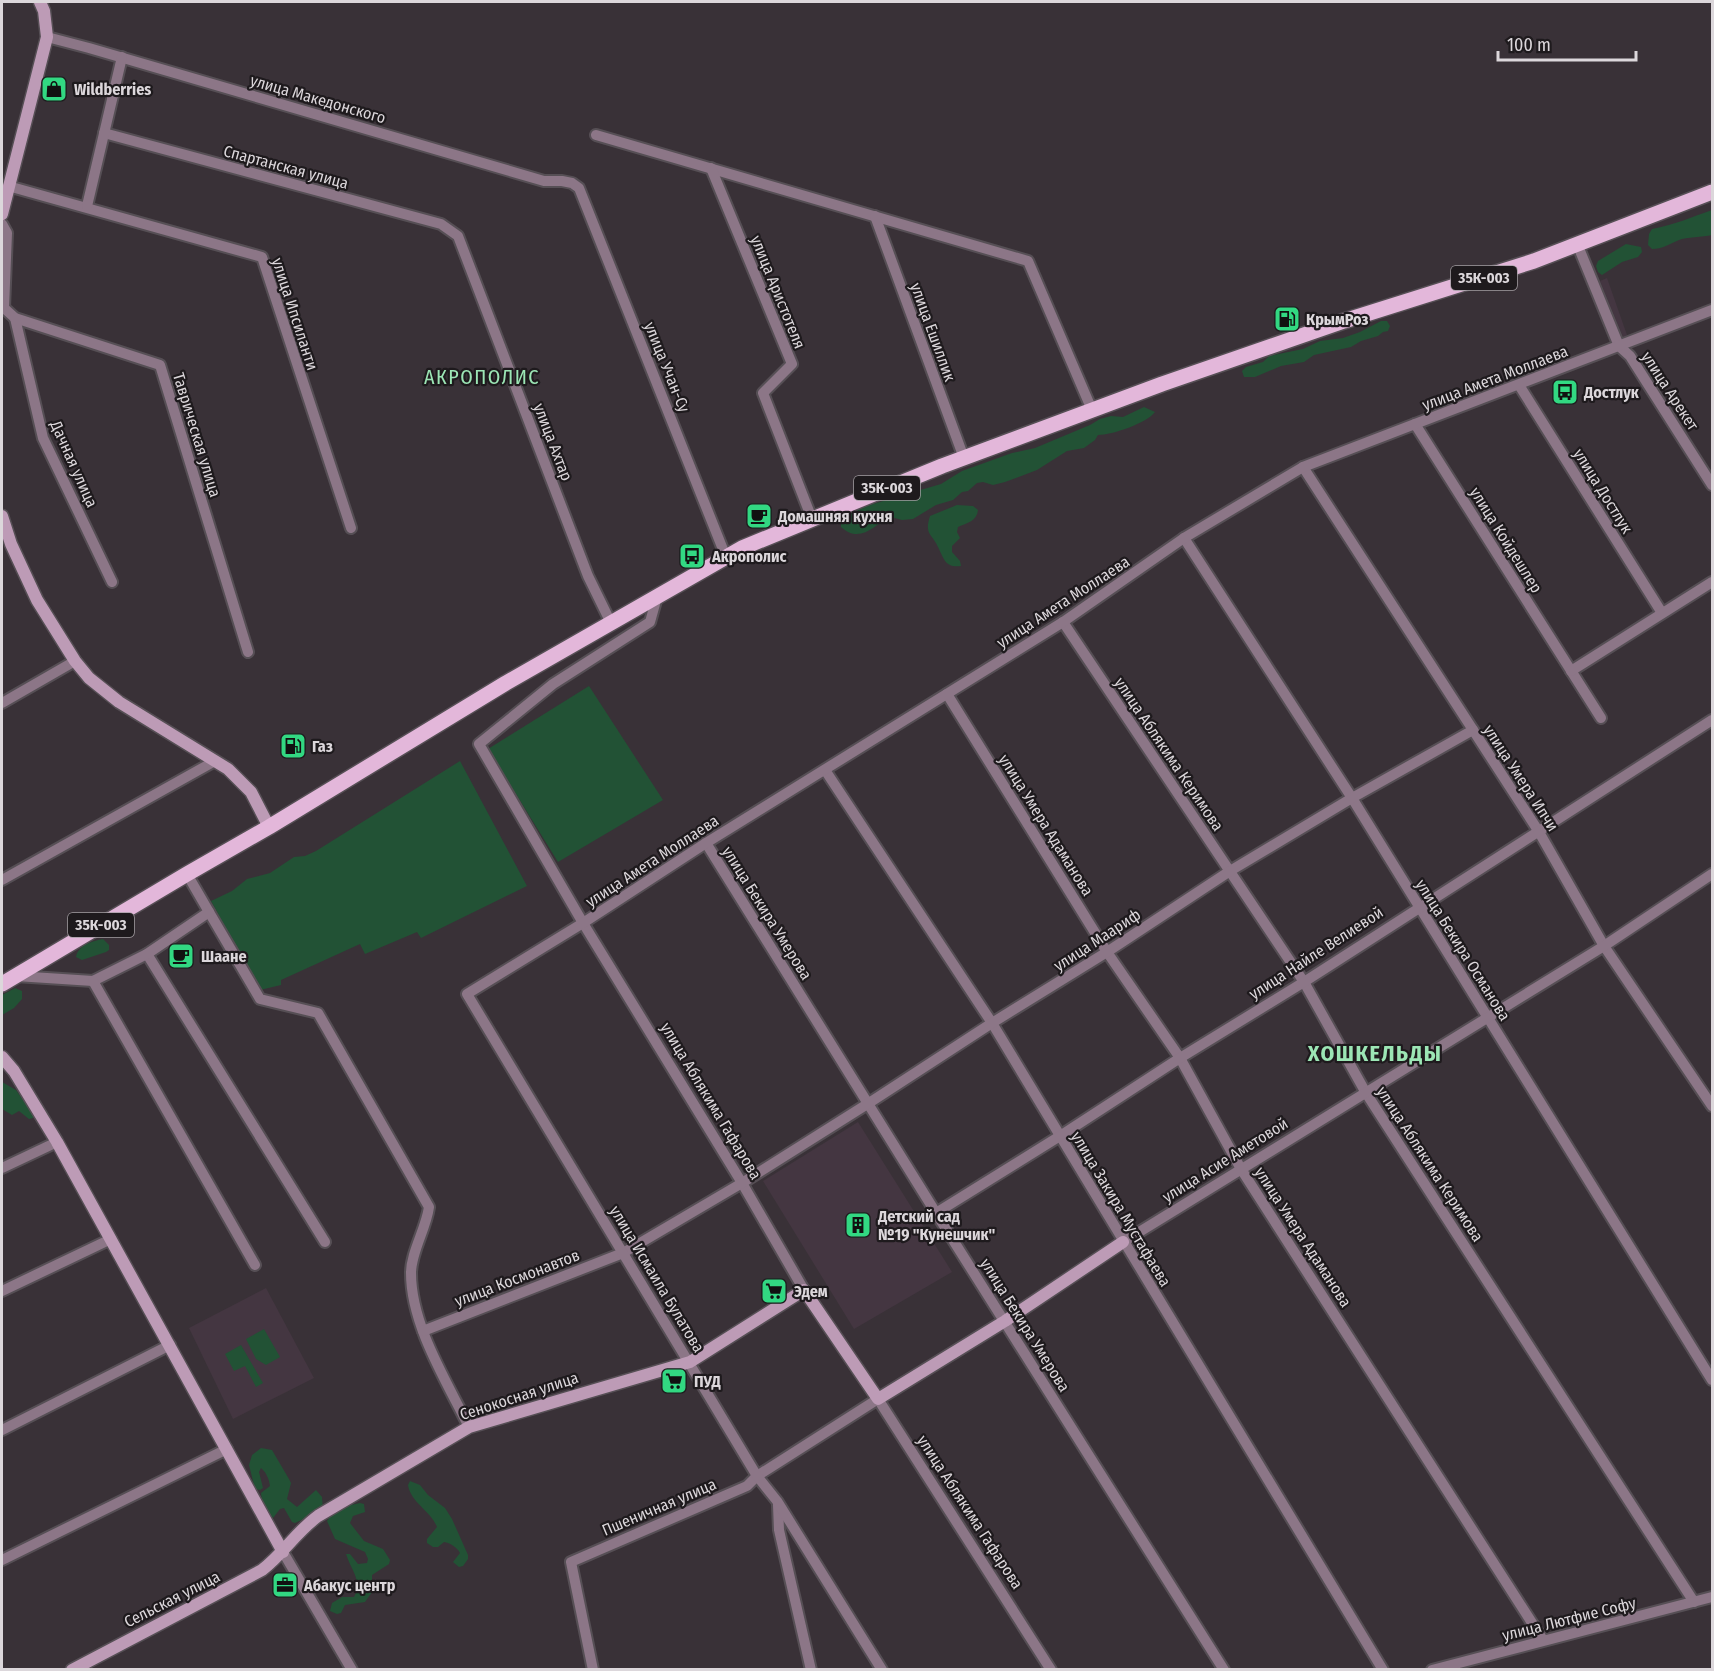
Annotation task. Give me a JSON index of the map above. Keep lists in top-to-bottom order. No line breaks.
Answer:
{"streets":{"main road":["35К-003","улица Аблякима Гафарова","улица Асие Аметовой","Сенокосная улица","Сельская улица"],"street":["улица Македонского","Спартанская улица","улица Аристотеля","улица Ипсиланти","улица Ешиллик","улица Учан-Су","улица Амета Моллаева","улица Арекет","Таврическая улица","улица Ахтар","Дачная улица","улица Достлук","улица Койдешлер","улица Аблякима Керимова","улица Умера Ипчи","улица Умера Адаманова","улица Бекира Умерова","улица Маариф","улица Бекира Османова","улица Найле Велиевой","улица Закира Мустафаева","улица Космонавтов","улица Исмаила Булатова","Пшеничная улица","улица Лютфие Софу"]},"crossings":[["улица Македонского","улица Учан-Су"],["Спартанская улица","улица Ахтар"],["35К-003","улица Аристотеля"],["35К-003","улица Ешиллик"],["35К-003","улица Учан-Су"],["35К-003","улица Арекет"],["35К-003","улица Ахтар"],["35К-003","улица Аблякима Гафарова"],["улица Амета Моллаева","улица Арекет"],["улица Амета Моллаева","улица Достлук"],["улица Амета Моллаева","улица Койдешлер"],["улица Амета Моллаева","улица Аблякима Керимова"],["улица Амета Моллаева","улица Умера Ипчи"],["улица Амета Моллаева","улица Умера Адаманова"],["улица Амета Моллаева","улица Бекира Умерова"],["улица Амета Моллаева","улица Бекира Османова"],["улица Амета Моллаева","улица Аблякима Гафарова"],["улица Амета Моллаева","улица Закира Мустафаева"],["улица Амета Моллаева","улица Исмаила Булатова"],["Таврическая улица","Дачная улица"],["улица Аблякима Керимова","улица Маариф"],["улица Аблякима Керимова","улица Найле Велиевой"],["улица Аблякима Керимова","улица Асие Аметовой"],["улица Аблякима Керимова","улица Лютфие Софу"],["улица Умера Ипчи","улица Маариф"],["улица Умера Ипчи","улица Найле Велиевой"],["улица Умера Ипчи","улица Асие Аметовой"],["улица Умера Адаманова","улица Маариф"],["улица Умера Адаманова","улица Найле Велиевой"],["улица Умера Адаманова","улица Асие Аметовой"],["улица Умера Адаманова","улица Лютфие Софу"],["улица Бекира Умерова","улица Маариф"],["улица Бекира Умерова","улица Найле Велиевой"],["улица Бекира Умерова","улица Асие Аметовой"],["улица Маариф","улица Бекира Османова"],["улица Маариф","улица Аблякима Гафарова"],["улица Маариф","улица Закира Мустафаева"],["улица Маариф","улица Космонавтов"],["улица Бекира Османова","улица Найле Велиевой"],["улица Бекира Османова","улица Асие Аметовой"],["улица Найле Велиевой","улица Закира Мустафаева"],["улица Аблякима Гафарова","улица Асие Аметовой"],["улица Аблякима Гафарова","улица Космонавтов"],["улица Асие Аметовой","улица Закира Мустафаева"],["улица Асие Аметовой","улица Исмаила Булатова"],["улица Асие Аметовой","Пшеничная улица"],["улица Космонавтов","улица Исмаила Булатова"],["улица Исмаила Булатова","Сенокосная улица"],["улица Исмаила Булатова","Пшеничная улица"],["Сенокосная улица","Сельская улица"]],"districts":["АКРОПОЛИС","ХОШКЕЛЬДЫ"],"places":{"shop":["Wildberries"],"fuel station":["КрымРоз","Газ"],"bus stop":["Достлук","Акрополис"],"cafe":["Домашняя кухня","Шаане"],"building":["Детский сад №19 \"Кунешчик\""],"supermarket":["Эдем","ПУД"],"office":["Абакус центр"]},"scale_bar":"100 m"}
